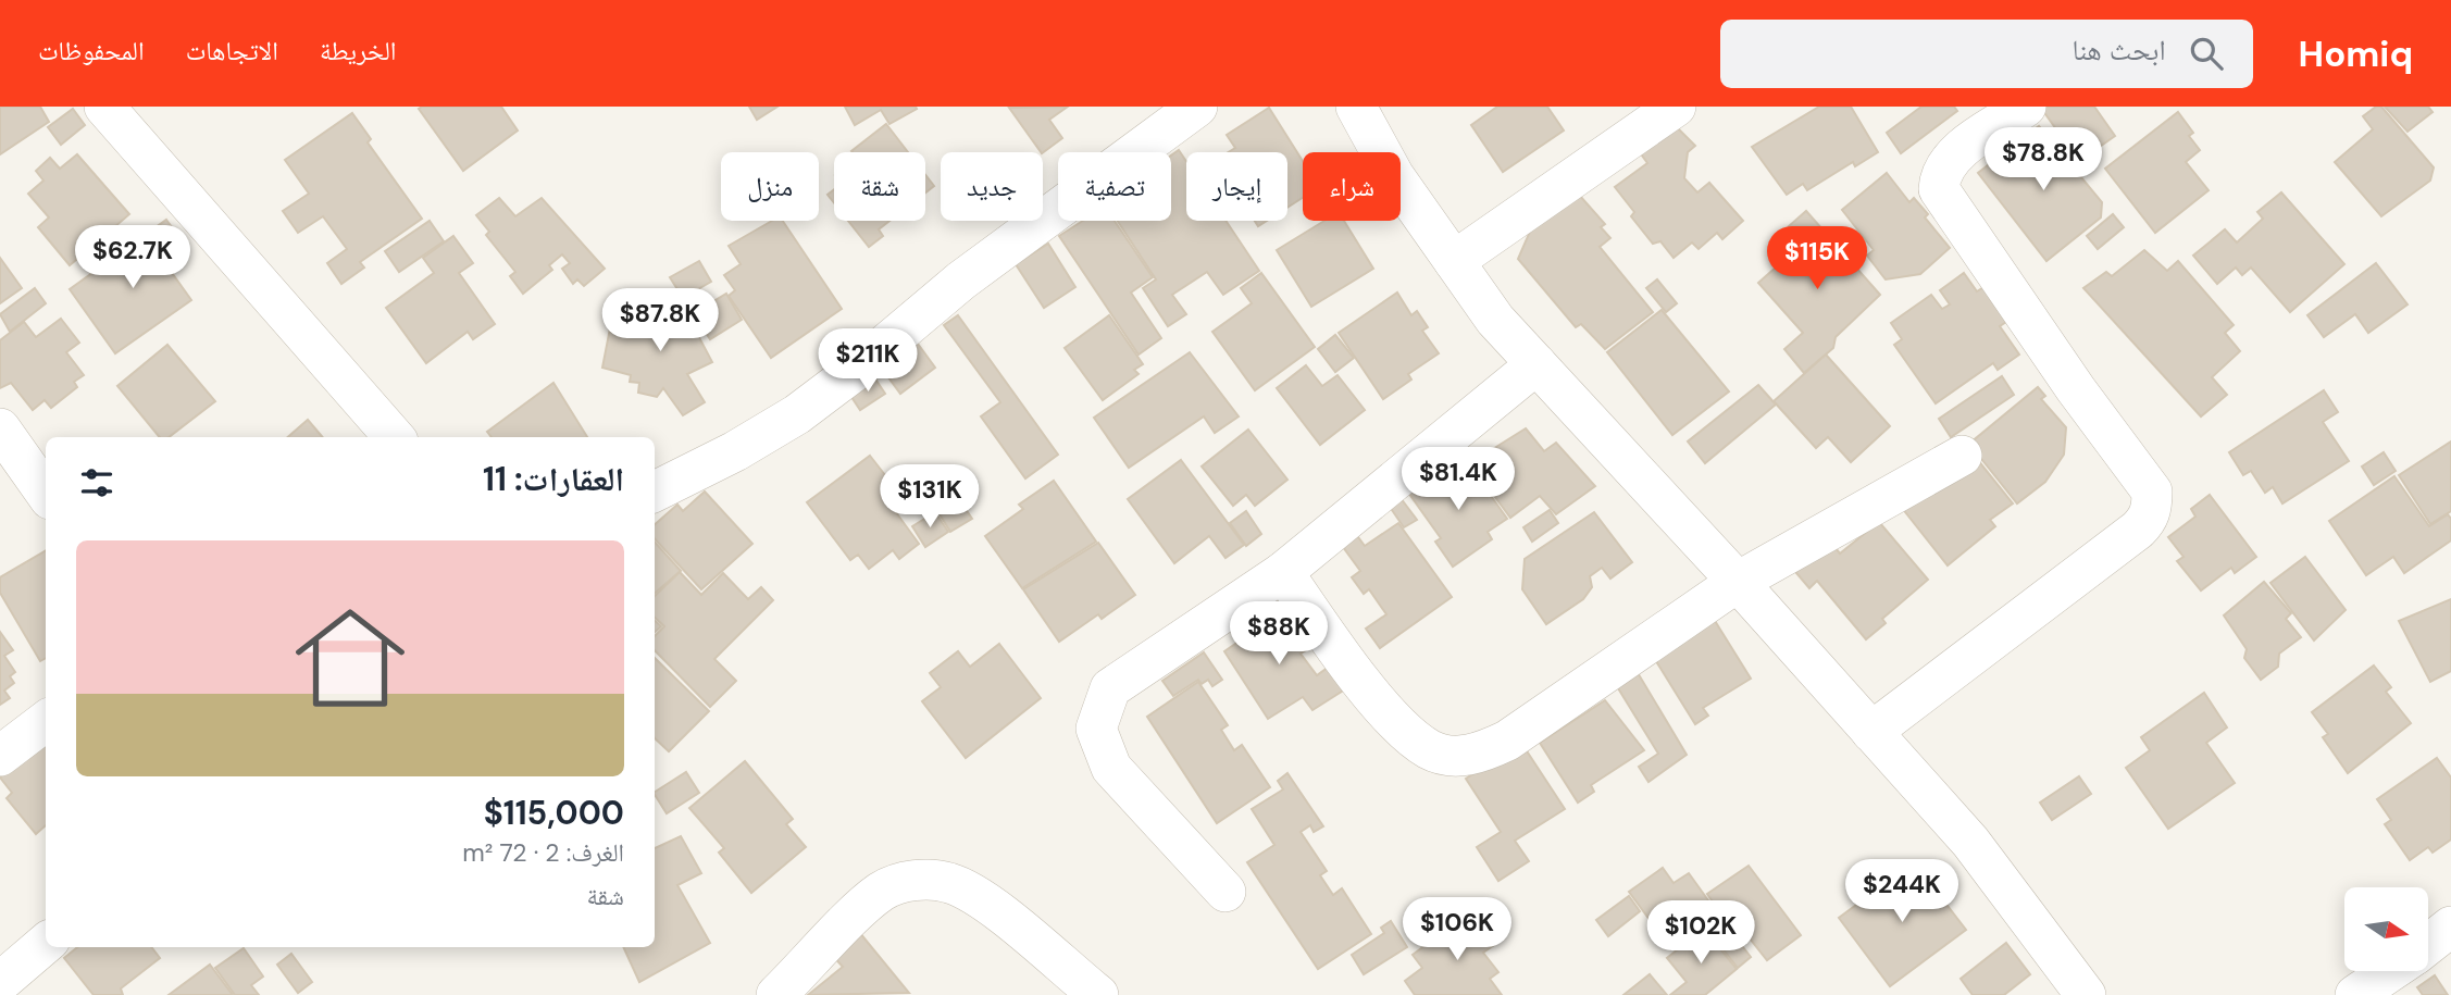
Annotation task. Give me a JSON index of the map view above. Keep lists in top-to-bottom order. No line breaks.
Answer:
{"north":"right","page":{"header":"Homiq","search":"ابحث هنا","nav":["الخريطة","الاتجاهات","المحفوظات"],"price":["$78.8K","$62.7K","$115K","$87.8K","$211K","$81.4K","$131K","$88K","$244K","$106K","$102K"],"chip":["شراء","إيجار","تصفية","جديد","شقة","منزل"],"heading":"العقارات: 11","list":[{"name":"$115,000","note":"الغرف: 2 · 72 m² · شقة"}]}}
